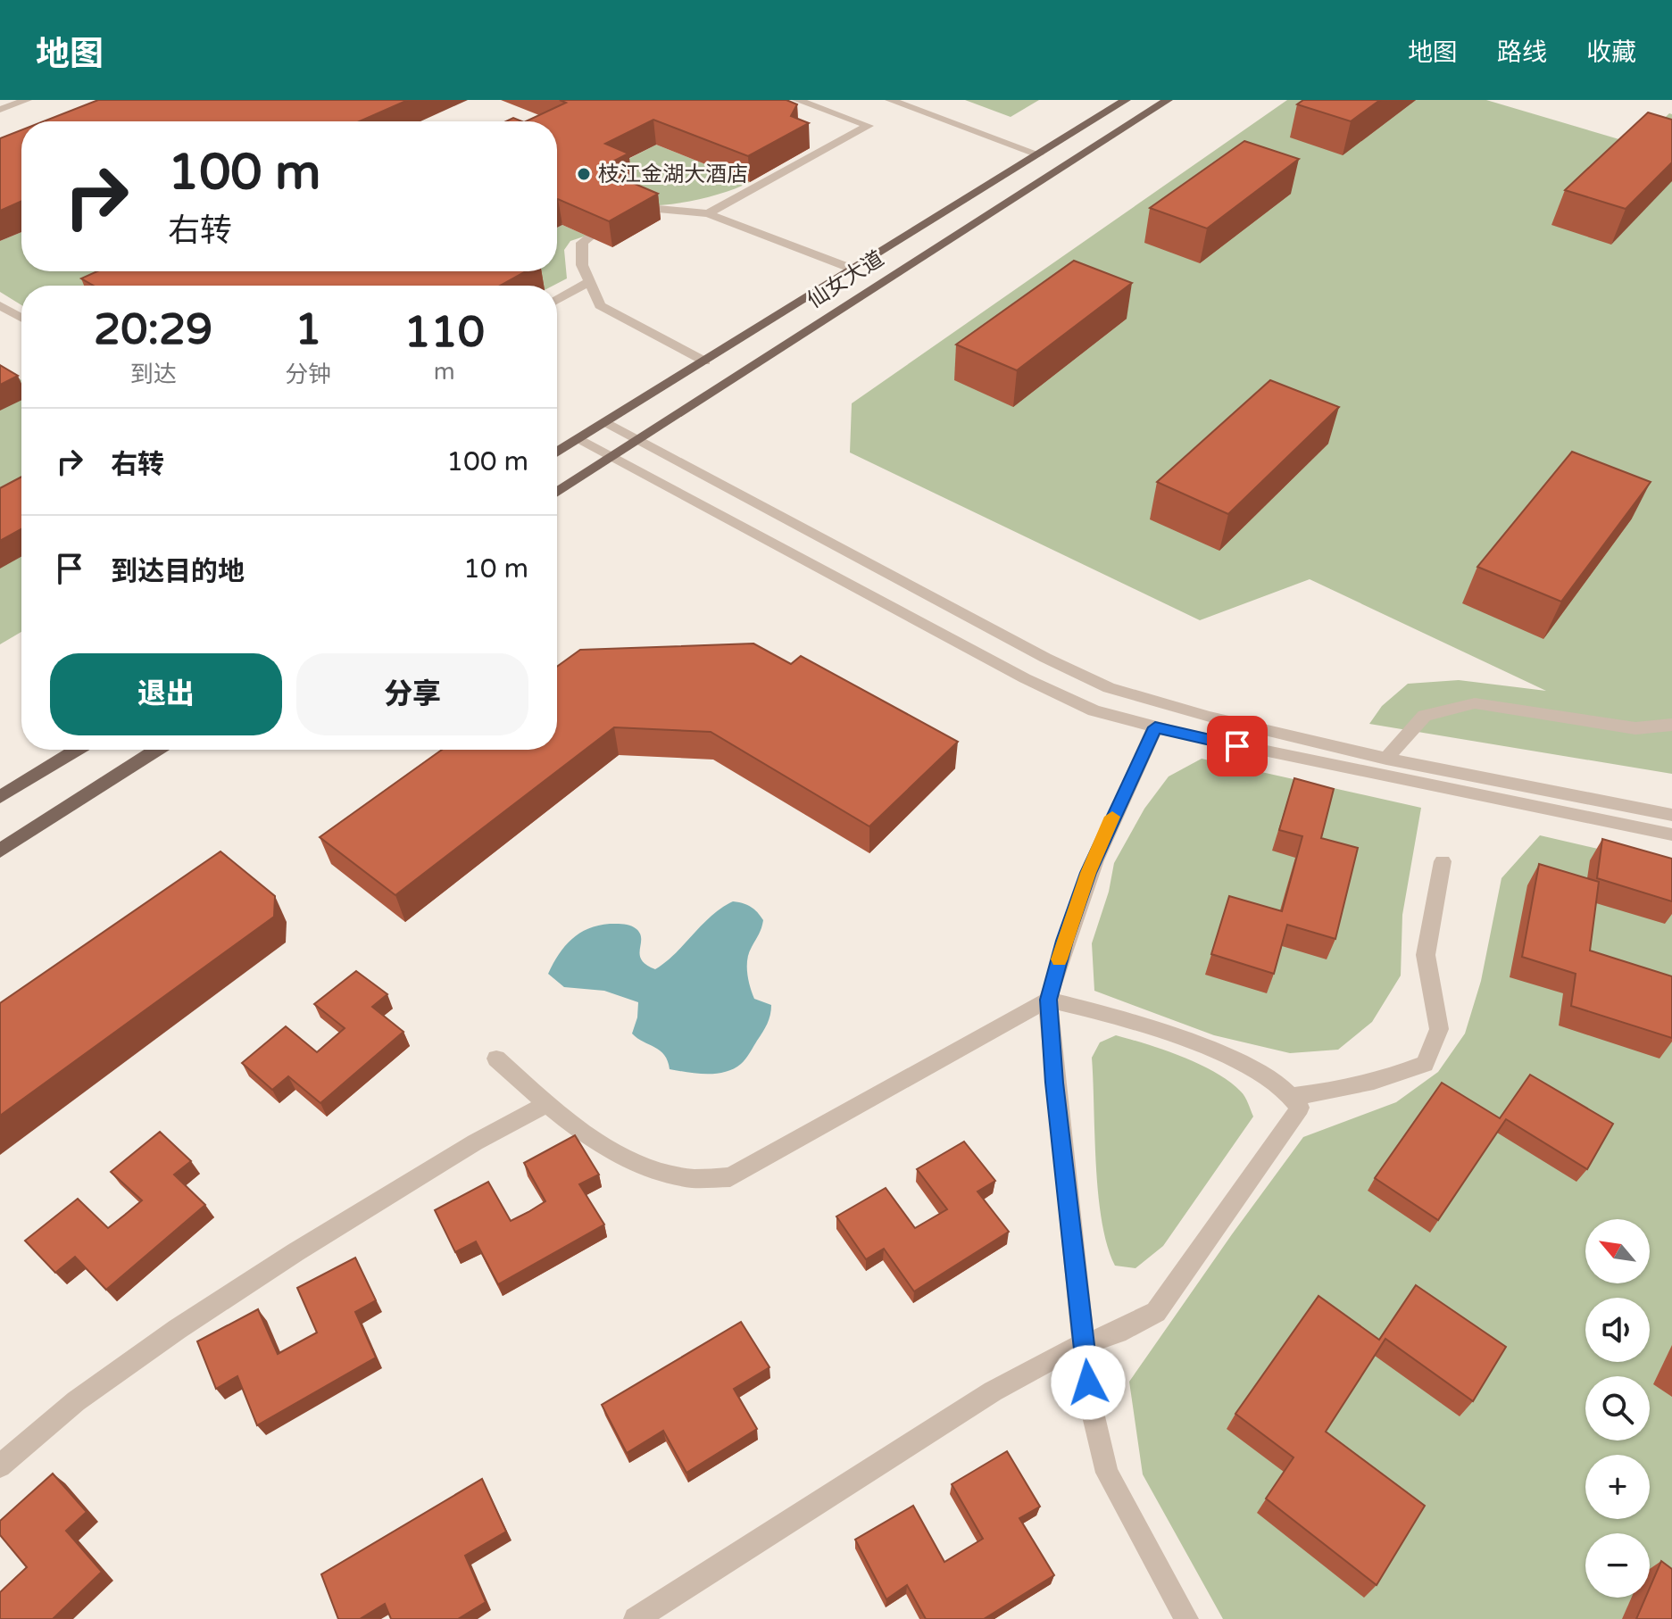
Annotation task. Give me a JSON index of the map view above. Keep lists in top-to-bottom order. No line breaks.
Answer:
{"streets":{"main road":["仙女大道"]},"places":["枝江金湖大酒店"],"north":"top left","page":{"header":"地图","nav":["地图","路线","收藏"],"turn":["100 m","右转"],"eta":["20:29","到达","1","分钟","110","m"],"list":[{"name":"右转","value":"100 m"},{"name":"到达目的地","value":"10 m"}],"buttons":["退出","分享"],"map_buttons":["+","−"]}}
